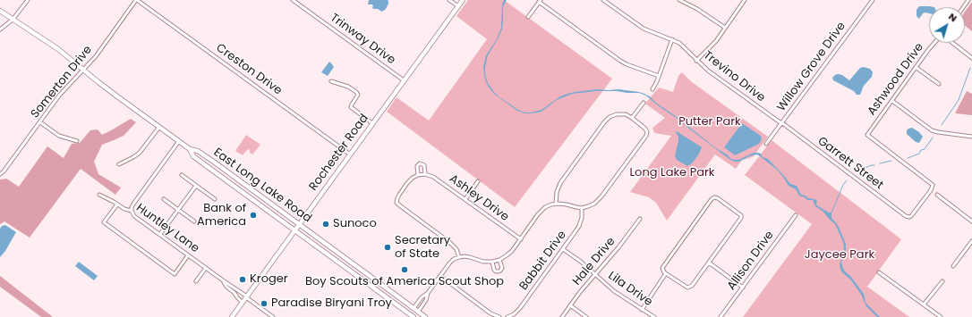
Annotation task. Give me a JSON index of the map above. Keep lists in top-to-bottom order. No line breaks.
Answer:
{"streets":{"main road":["Rochester Road","East Long Lake Road"],"street":["Trinway Drive","Willow Grove Drive","Creston Drive","Trevino Drive","Ashwood Drive","Somerton Drive","Garrett Street","Ashley Drive","Huntley Lane","Babbit Drive","Allison Drive","Hale Drive","Lila Drive"]},"crossings":[["Trinway Drive","Rochester Road"],["Willow Grove Drive","Trevino Drive"],["Willow Grove Drive","Garrett Street"],["Creston Drive","Somerton Drive"],["Creston Drive","Rochester Road"],["Trevino Drive","Garrett Street"],["Ashwood Drive","Garrett Street"],["Somerton Drive","East Long Lake Road"],["Rochester Road","East Long Lake Road"],["Rochester Road","Huntley Lane"],["Babbit Drive","Lila Drive"],["Hale Drive","Lila Drive"]],"parks":["Putter Park","Long Lake Park","Jaycee Park"],"places":["Bank of America","Sunoco","Secretary of State","Boy Scouts of America Scout Shop","Kroger","Paradise Biryani Troy"],"north":"top right"}
